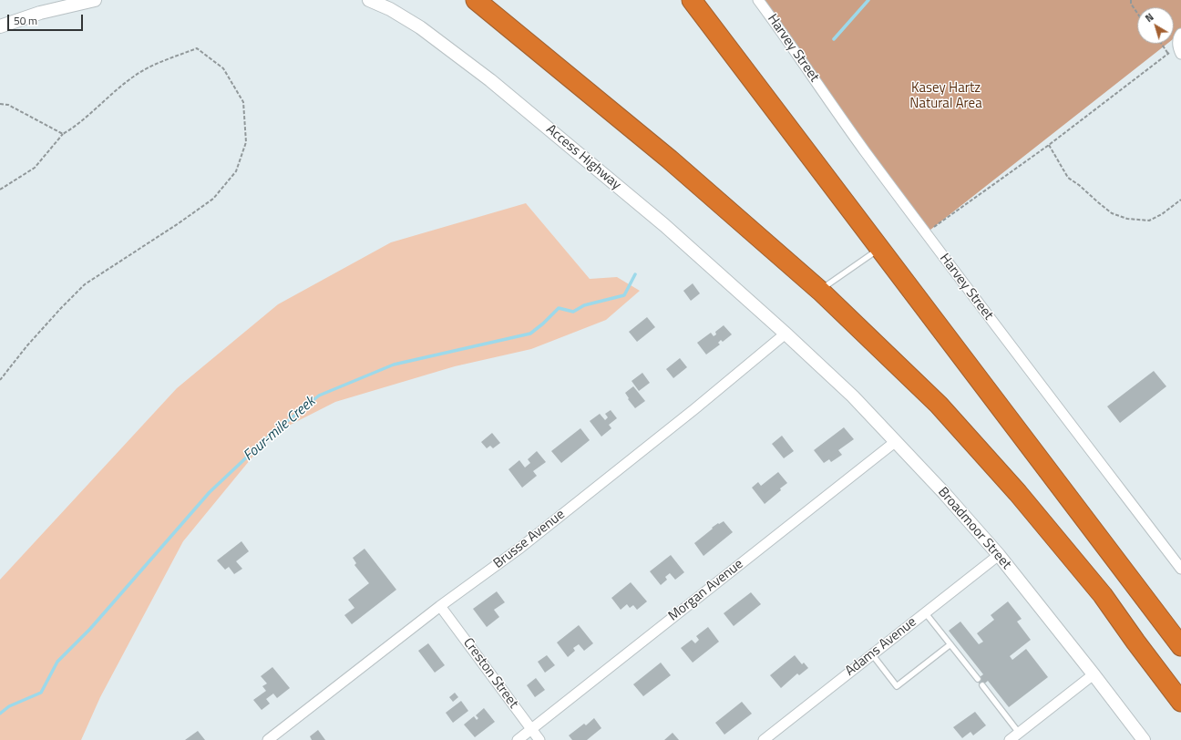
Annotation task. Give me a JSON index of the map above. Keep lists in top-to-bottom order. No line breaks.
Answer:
{"streets":{"street":["Harvey Street","Access Highway","Broadmoor Street","Brusse Avenue","Morgan Avenue","Adams Avenue","Creston Street"]},"crossings":[["Access Highway","Broadmoor Street"],["Access Highway","Brusse Avenue"],["Broadmoor Street","Brusse Avenue"],["Broadmoor Street","Morgan Avenue"],["Broadmoor Street","Adams Avenue"],["Brusse Avenue","Creston Street"],["Morgan Avenue","Creston Street"]],"water":["Four-mile Creek"],"parks":["Kasey Hartz Natural Area"],"scale_bar":"50 m","north":"top left"}
